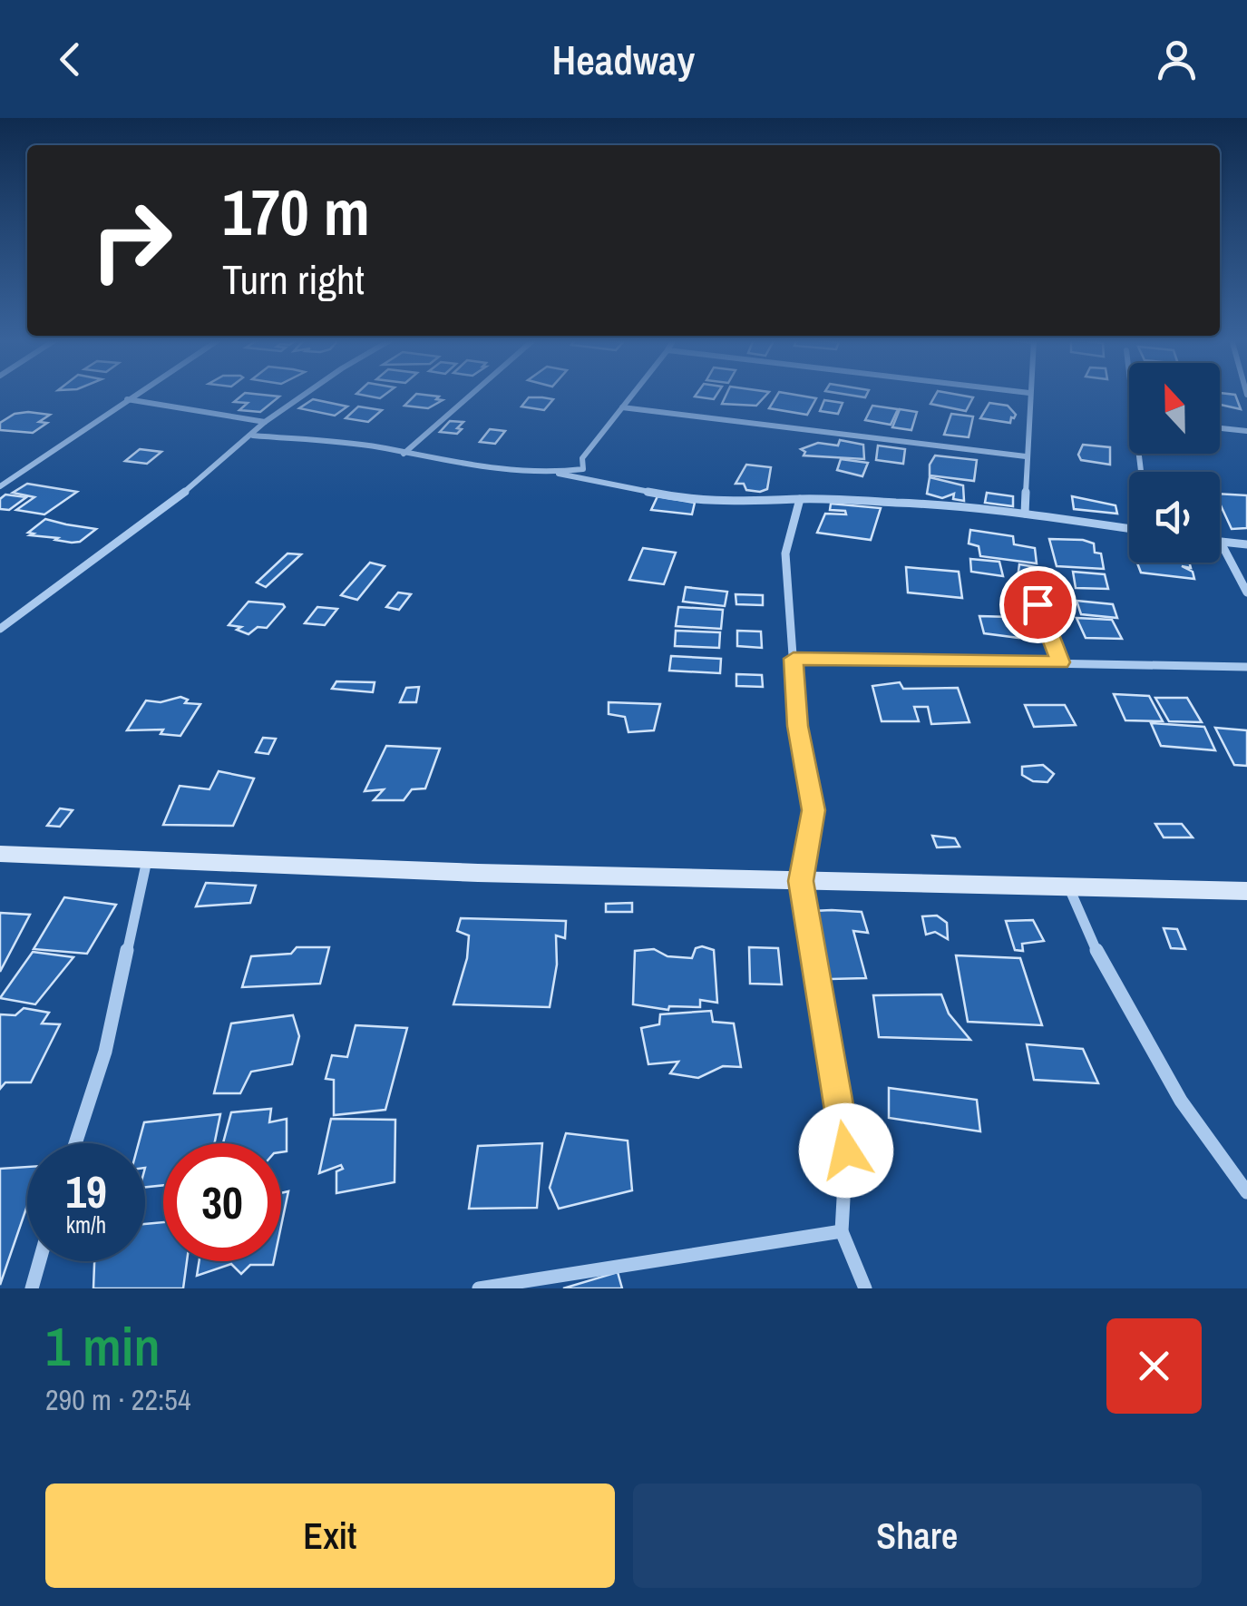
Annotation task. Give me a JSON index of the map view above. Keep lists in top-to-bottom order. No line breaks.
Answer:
{"north":"top","page":{"header":"Headway","turn":["170 m","Turn right"],"speed":"19 km/h","limit":"30","heading":["1 min","290 m · 22:54"],"buttons":["Exit","Share"]}}
